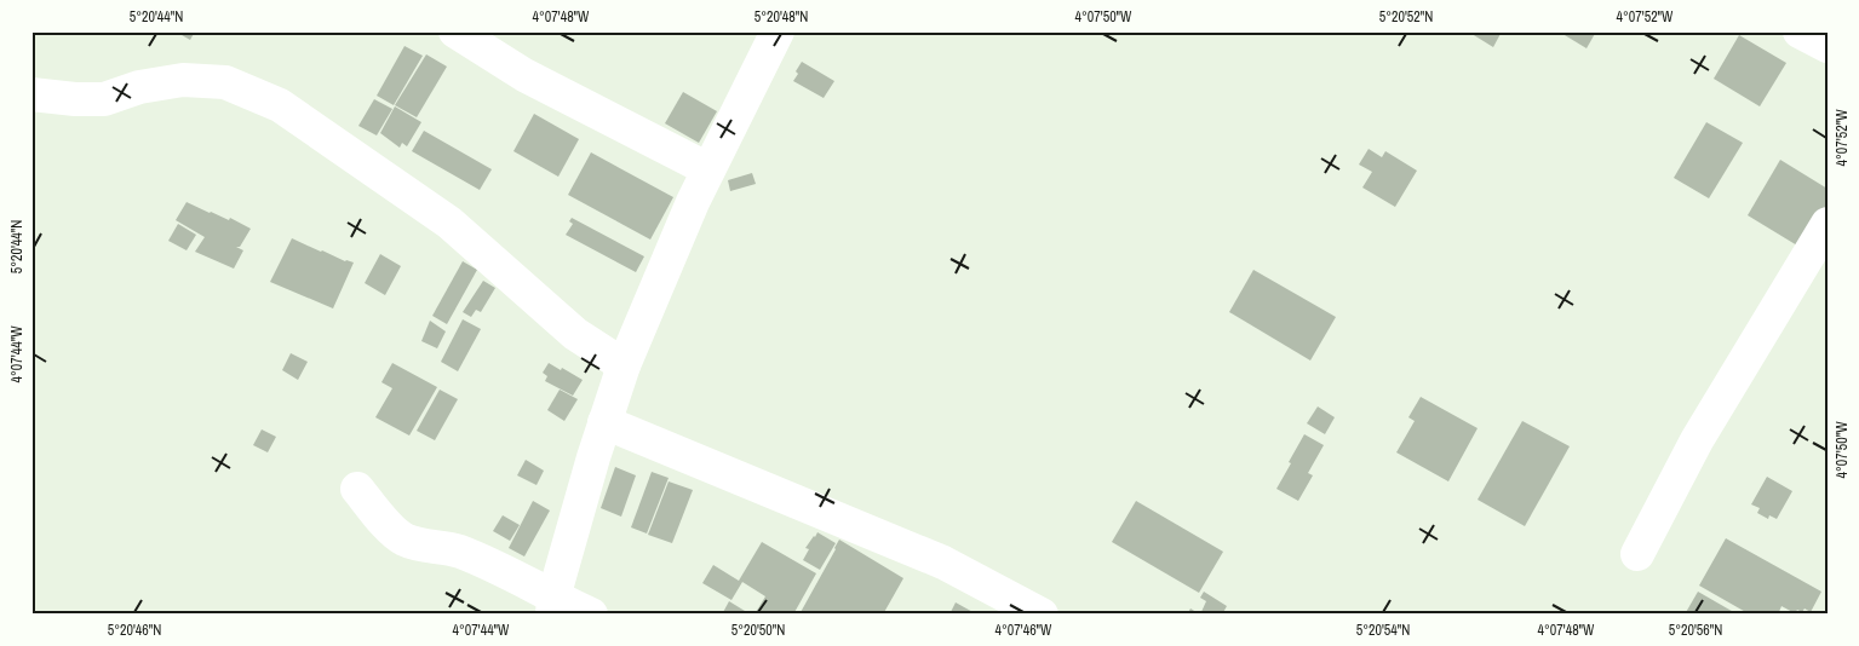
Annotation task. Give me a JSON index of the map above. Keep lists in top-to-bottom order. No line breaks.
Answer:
{"coordinates":["5°20'44\"N","4°07'48\"W","5°20'48\"N","4°07'50\"W","5°20'52\"N","4°07'52\"W","4°07'44\"W","5°20'46\"N","5°20'50\"N","4°07'46\"W","5°20'54\"N","5°20'56\"N"]}
